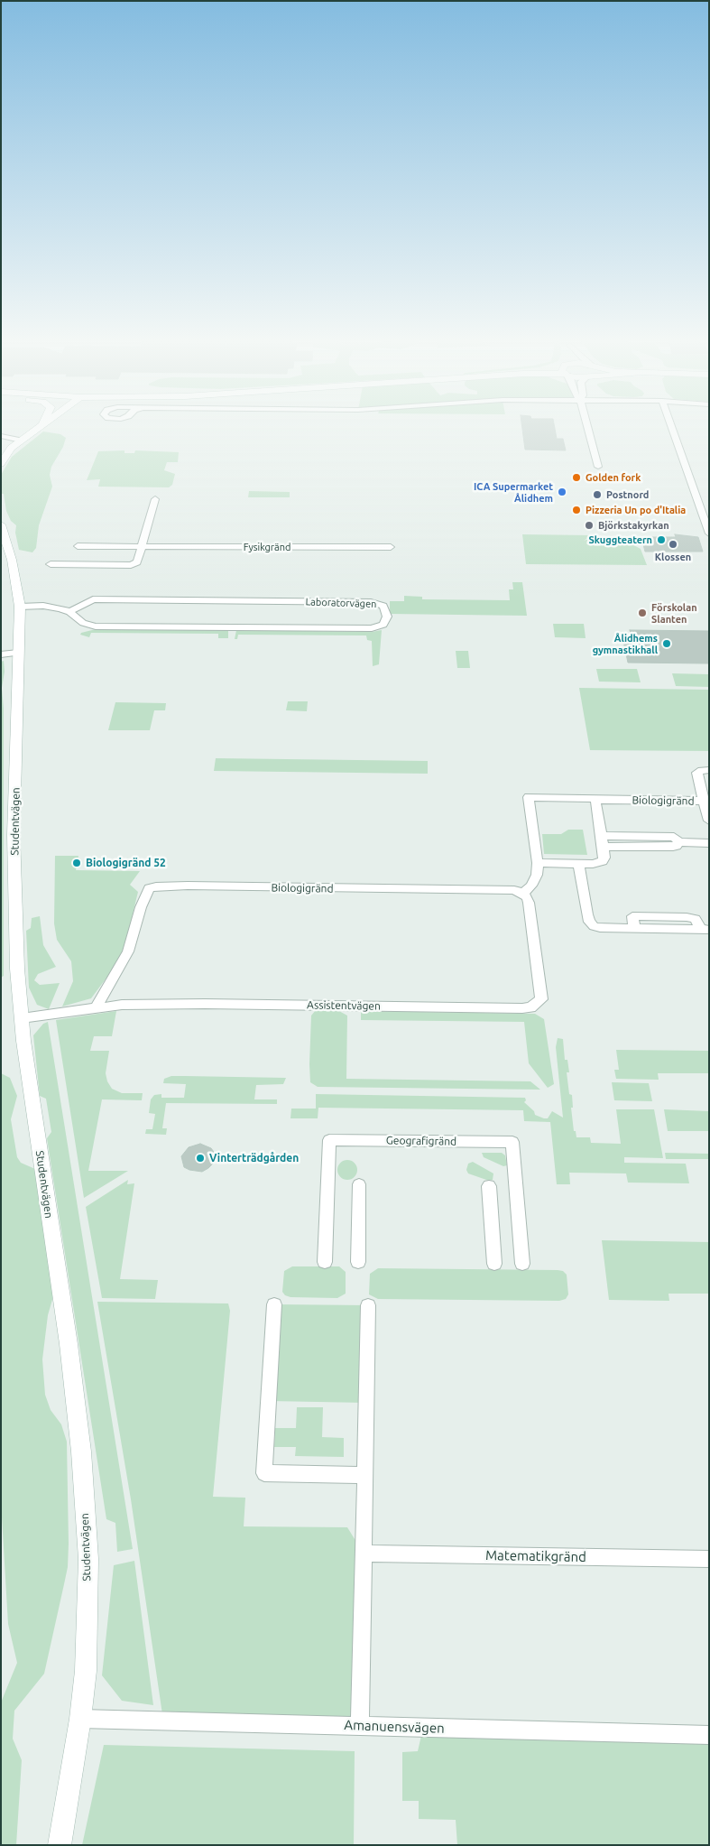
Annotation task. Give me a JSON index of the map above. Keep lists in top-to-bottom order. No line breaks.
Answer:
{"streets":{"street":["Fysikgränd","Laboratorvägen","Biologigränd","Studentvägen","Assistentvägen","Geografigränd","Matematikgränd","Amanuensvägen"]},"crossings":[["Laboratorvägen","Studentvägen"],["Biologigränd","Assistentvägen"],["Studentvägen","Assistentvägen"],["Studentvägen","Amanuensvägen"]],"places":["Golden fork","ICA Supermarket Ålidhem","Postnord","Pizzeria Un po d'Italia","Björkstakyrkan","Skuggteatern","Klossen","Förskolan Slanten","Ålidhems gymnastikhall","Biologigränd 52","Vinterträdgården"]}
